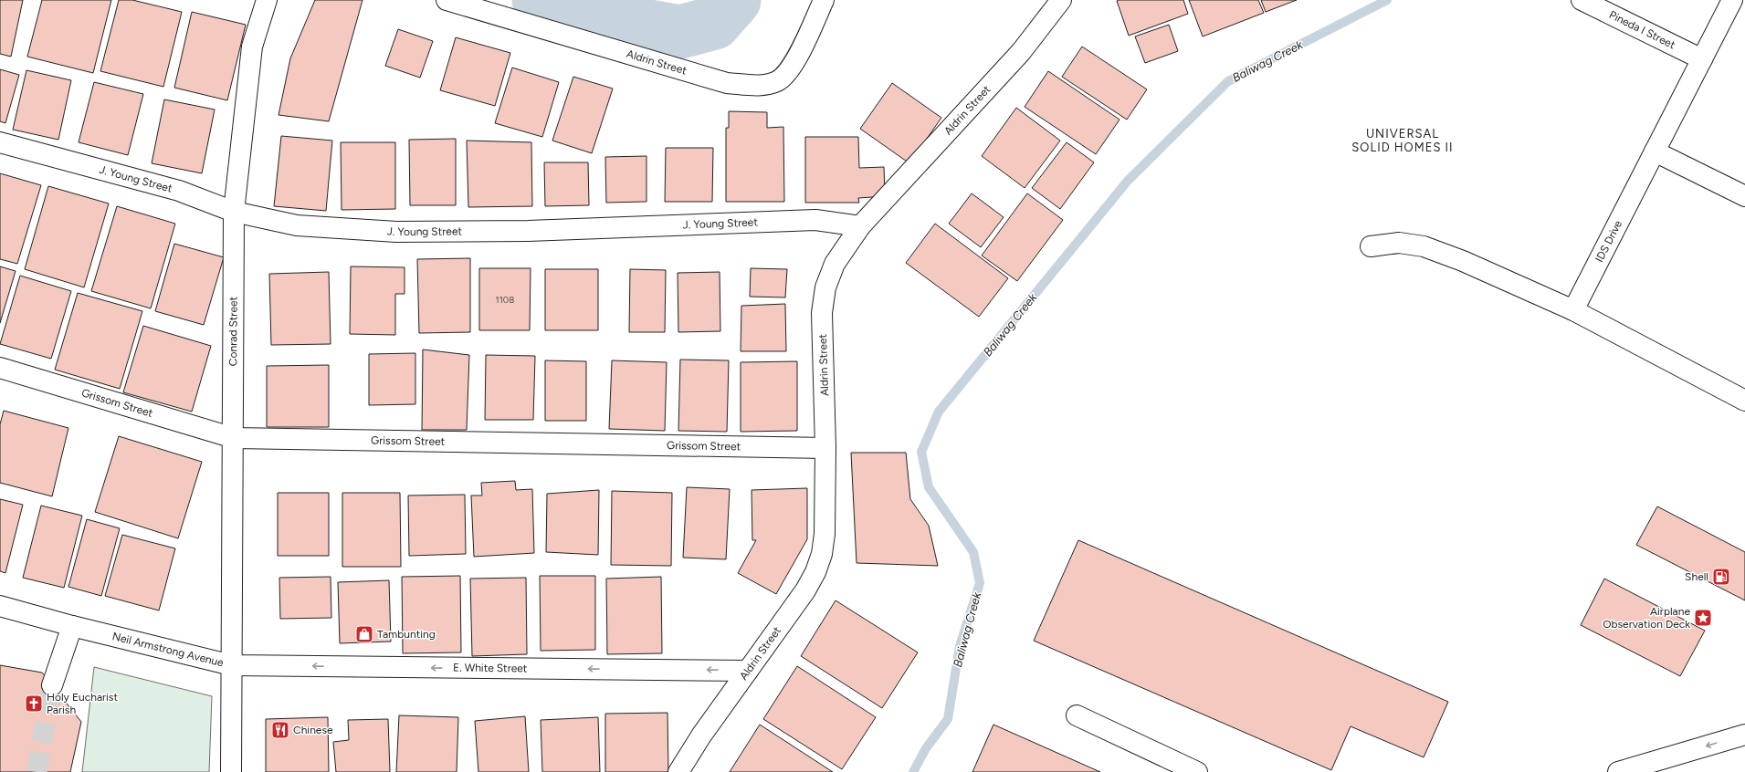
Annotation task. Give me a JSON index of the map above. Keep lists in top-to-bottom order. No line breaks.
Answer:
{"streets":{"street":["Pineda I Street","Aldrin Street","J. Young Street","IDS Drive","Conrad Street","Grissom Street","Neil Armstrong Avenue","E. White Street"]},"crossings":[["Pineda I Street","IDS Drive"],["Aldrin Street","J. Young Street"],["Aldrin Street","Grissom Street"],["Aldrin Street","E. White Street"],["J. Young Street","Conrad Street"],["Conrad Street","Grissom Street"],["Conrad Street","Neil Armstrong Avenue"],["Conrad Street","E. White Street"],["Neil Armstrong Avenue","E. White Street"]],"one_way":["E. White Street"],"districts":["UNIVERSAL SOLID HOMES II"],"water":["Baliwag Creek"],"places":{"fuel station":["Shell"],"place":["Airplane Observation Deck"],"shop":["Tambunting"],"church":["Holy Eucharist Parish"],"restaurant":["Chinese"]},"house_numbers":["1108"]}
